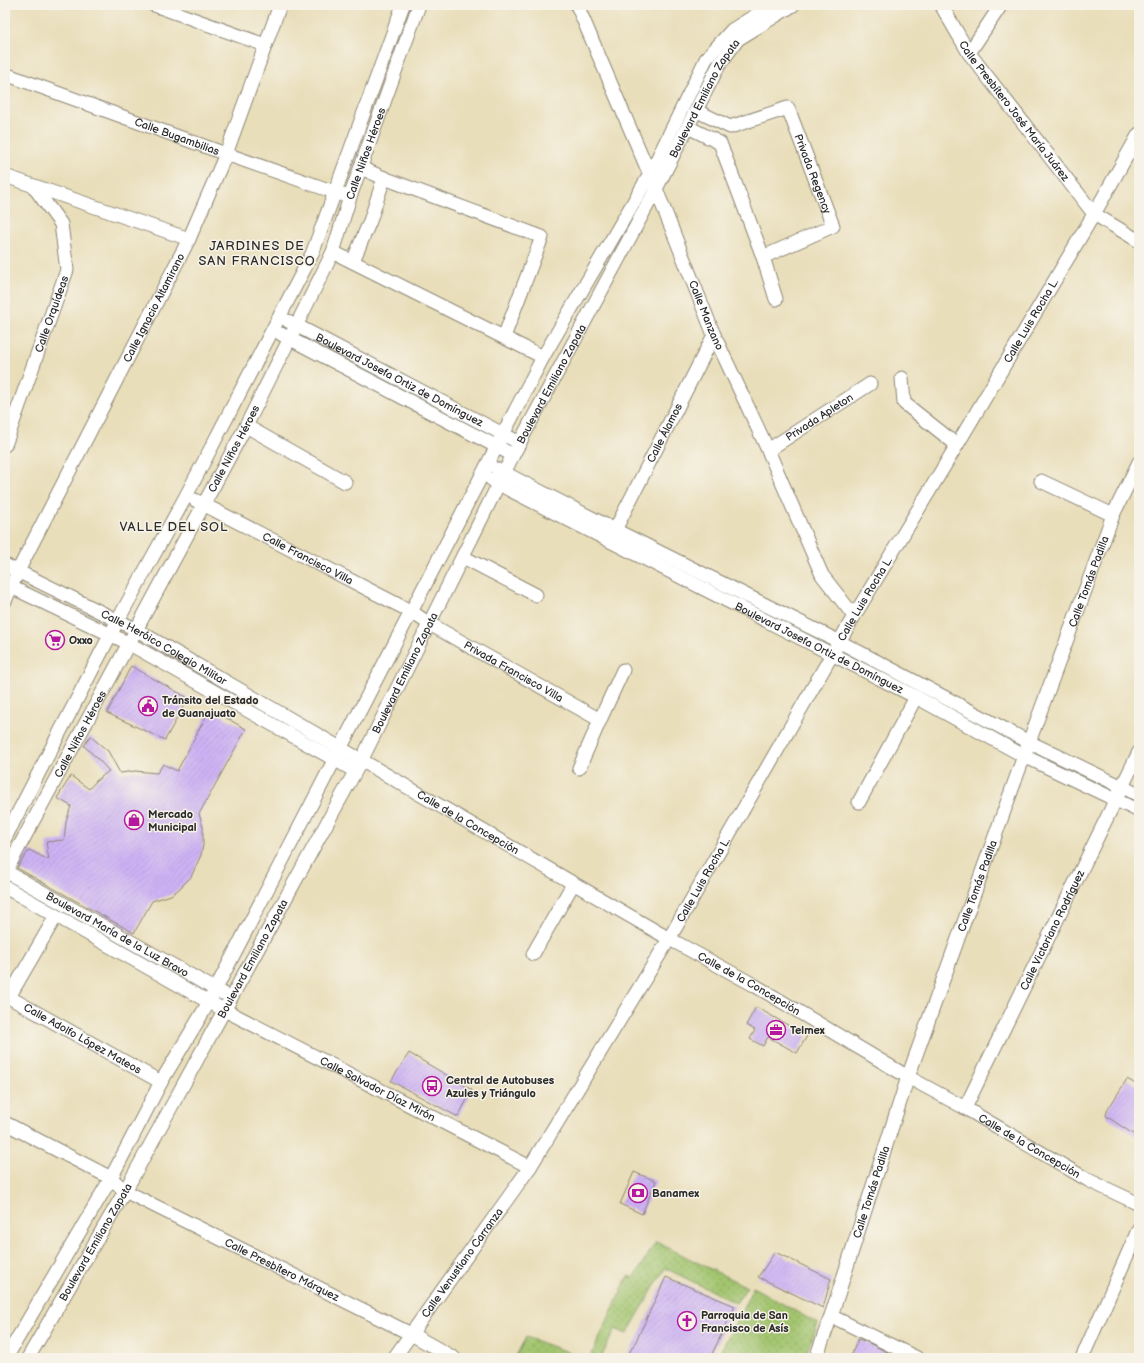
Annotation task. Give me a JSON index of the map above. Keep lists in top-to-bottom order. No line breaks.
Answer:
{"streets":{"street":["Boulevard Emiliano Zapata","Calle Presbítero José María Juárez","Calle Bugambilias","Calle Niños Héroes","Privada Regency","Calle Ignacio Altamirano","Calle Orquídeas","Calle Manzano","Calle Luis Rocha L.","Boulevard Josefa Ortiz de Domínguez","Privada Apleton","Calle Álamos","Calle Francisco Villa","Calle Tomás Padilla","Calle Heróico Colegio Militar","Privada Francisco Villa","Calle de la Concepción","Calle Victoriano Rodríguez","Boulevard María de la Luz Bravo","Calle Adolfo López Mateos","Calle Salvador Díaz Mirón","Calle Venustiano Carranza","Calle Presbítero Márquez"]},"crossings":[["Boulevard Emiliano Zapata","Calle Manzano"],["Boulevard Emiliano Zapata","Boulevard Josefa Ortiz de Domínguez"],["Boulevard Emiliano Zapata","Calle Francisco Villa"],["Boulevard Emiliano Zapata","Calle Heróico Colegio Militar"],["Boulevard Emiliano Zapata","Privada Francisco Villa"],["Boulevard Emiliano Zapata","Calle de la Concepción"],["Boulevard Emiliano Zapata","Boulevard María de la Luz Bravo"],["Boulevard Emiliano Zapata","Calle Adolfo López Mateos"],["Boulevard Emiliano Zapata","Calle Salvador Díaz Mirón"],["Boulevard Emiliano Zapata","Calle Presbítero Márquez"],["Calle Presbítero José María Juárez","Calle Luis Rocha L."],["Calle Bugambilias","Calle Niños Héroes"],["Calle Bugambilias","Calle Ignacio Altamirano"],["Calle Niños Héroes","Boulevard Josefa Ortiz de Domínguez"],["Calle Niños Héroes","Calle Francisco Villa"],["Calle Niños Héroes","Calle Heróico Colegio Militar"],["Calle Niños Héroes","Boulevard María de la Luz Bravo"],["Calle Ignacio Altamirano","Calle Heróico Colegio Militar"],["Calle Manzano","Calle Luis Rocha L."],["Calle Manzano","Privada Apleton"],["Calle Manzano","Calle Álamos"],["Calle Luis Rocha L.","Boulevard Josefa Ortiz de Domínguez"],["Calle Luis Rocha L.","Calle de la Concepción"],["Calle Luis Rocha L.","Calle Salvador Díaz Mirón"],["Calle Luis Rocha L.","Calle Venustiano Carranza"],["Boulevard Josefa Ortiz de Domínguez","Calle Álamos"],["Boulevard Josefa Ortiz de Domínguez","Calle Tomás Padilla"],["Boulevard Josefa Ortiz de Domínguez","Calle Victoriano Rodríguez"],["Calle Francisco Villa","Privada Francisco Villa"],["Calle Tomás Padilla","Calle de la Concepción"],["Calle Heróico Colegio Militar","Calle de la Concepción"],["Calle de la Concepción","Calle Victoriano Rodríguez"],["Boulevard María de la Luz Bravo","Calle Salvador Díaz Mirón"],["Calle Salvador Díaz Mirón","Calle Venustiano Carranza"],["Calle Venustiano Carranza","Calle Presbítero Márquez"]],"districts":["JARDINES DE SAN FRANCISCO","VALLE DEL SOL"],"places":{"supermarket":["Oxxo"],"public building":["Tránsito del Estado de Guanajuato"],"shop":["Mercado Municipal"],"office":["Telmex"],"bus stop":["Central de Autobuses Azules y Triángulo"],"bank":["Banamex"],"church":["Parroquia de San Francisco de Asís"]}}
